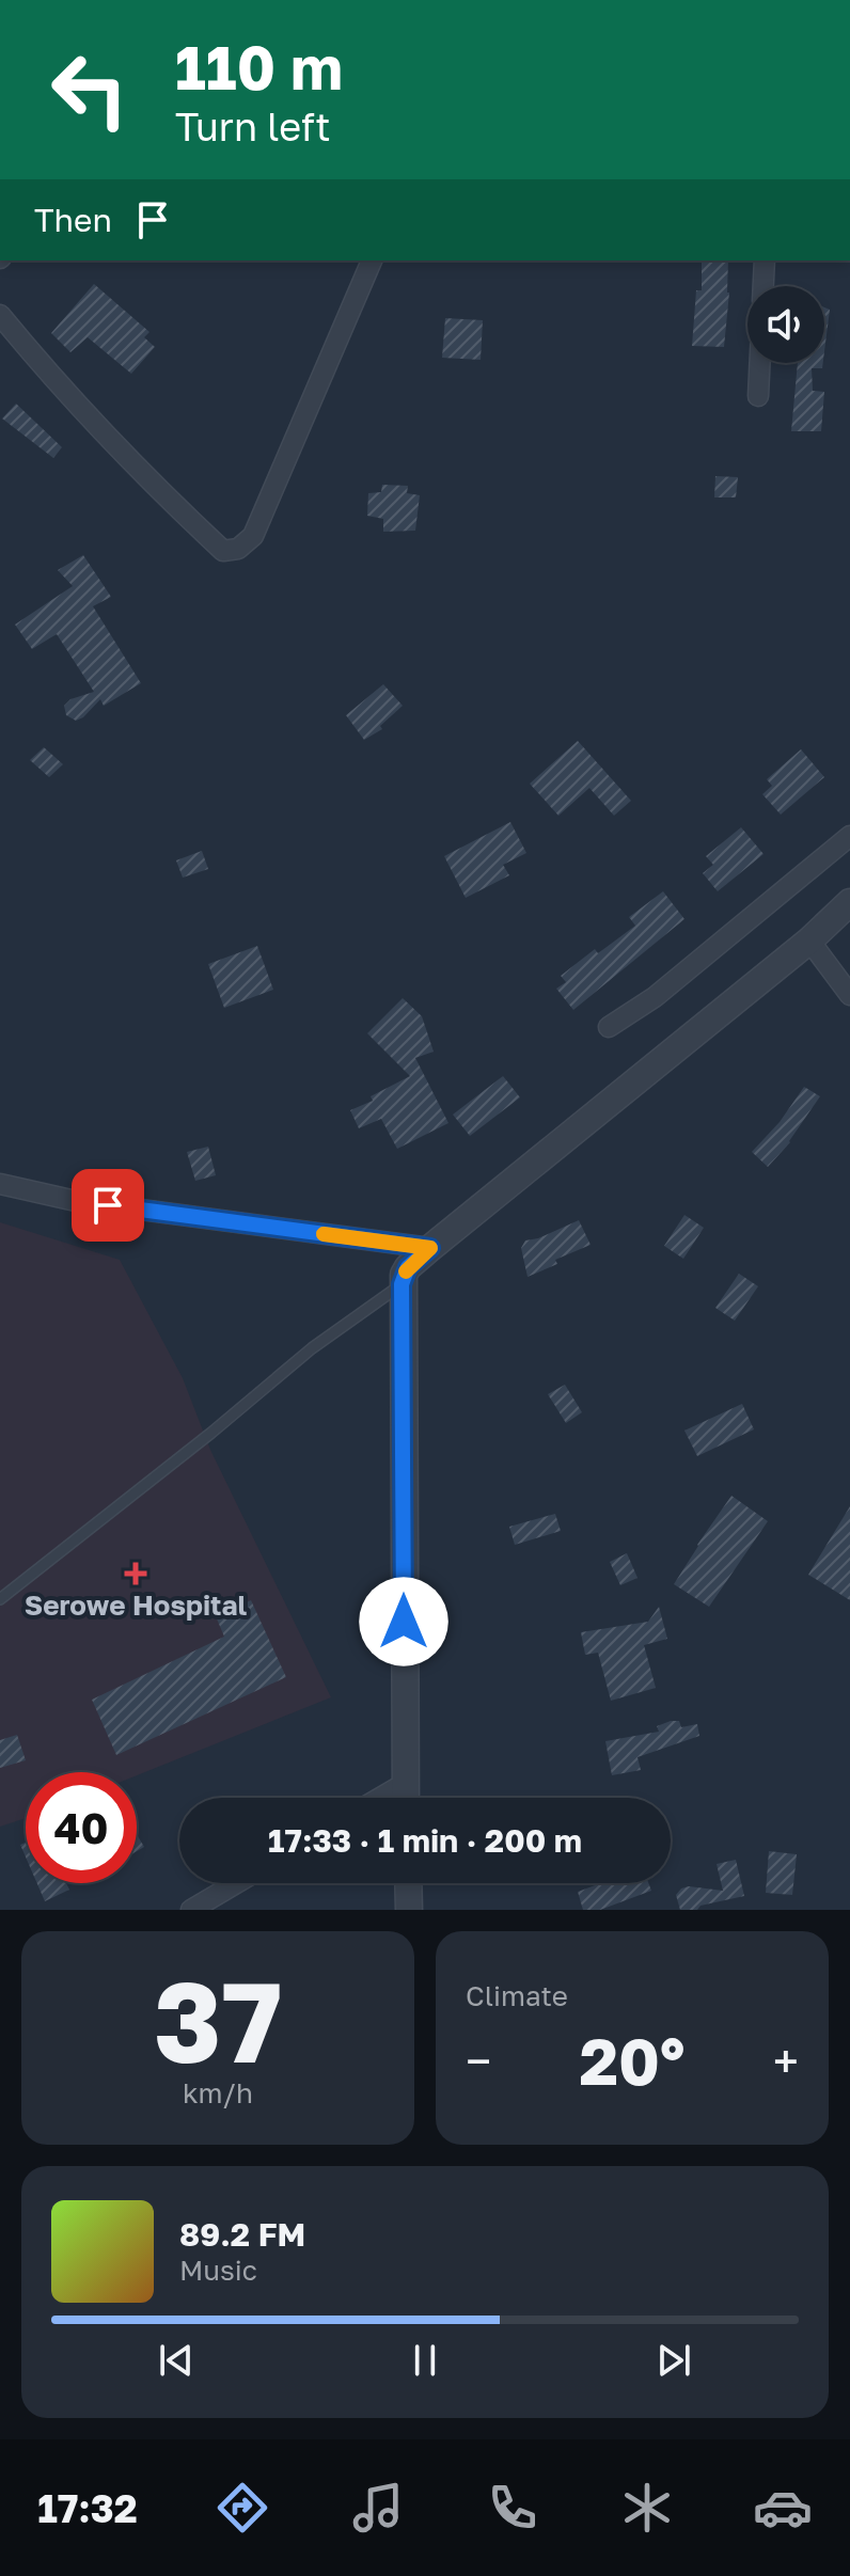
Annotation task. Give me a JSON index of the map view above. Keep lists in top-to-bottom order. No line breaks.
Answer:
{"places":{"health":["Serowe Hospital"]},"page":{"turn":["110 m","Turn left"],"then":"Then","limit":"40","trip":"17:33 · 1 min · 200 m","tile":[["37","km/h"],"Climate"],"heat":["−","20°","+"],"song":["89.2 FM","Music"],"tabs":"17:32"}}
